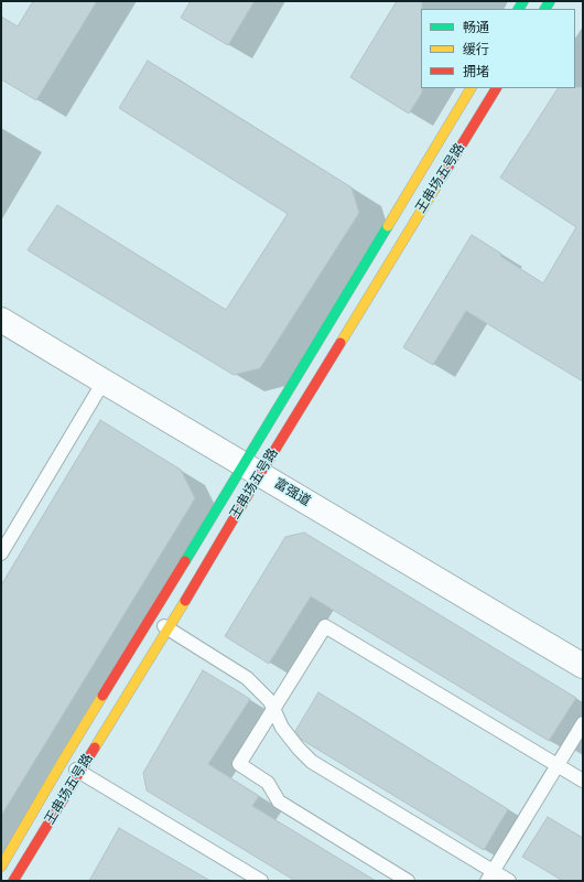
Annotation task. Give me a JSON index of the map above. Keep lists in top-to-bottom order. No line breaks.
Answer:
{"streets":{"street":["王串场五号路","富强道"]},"crossings":[["王串场五号路","富强道"]],"legend":["畅通","缓行","拥堵"]}
